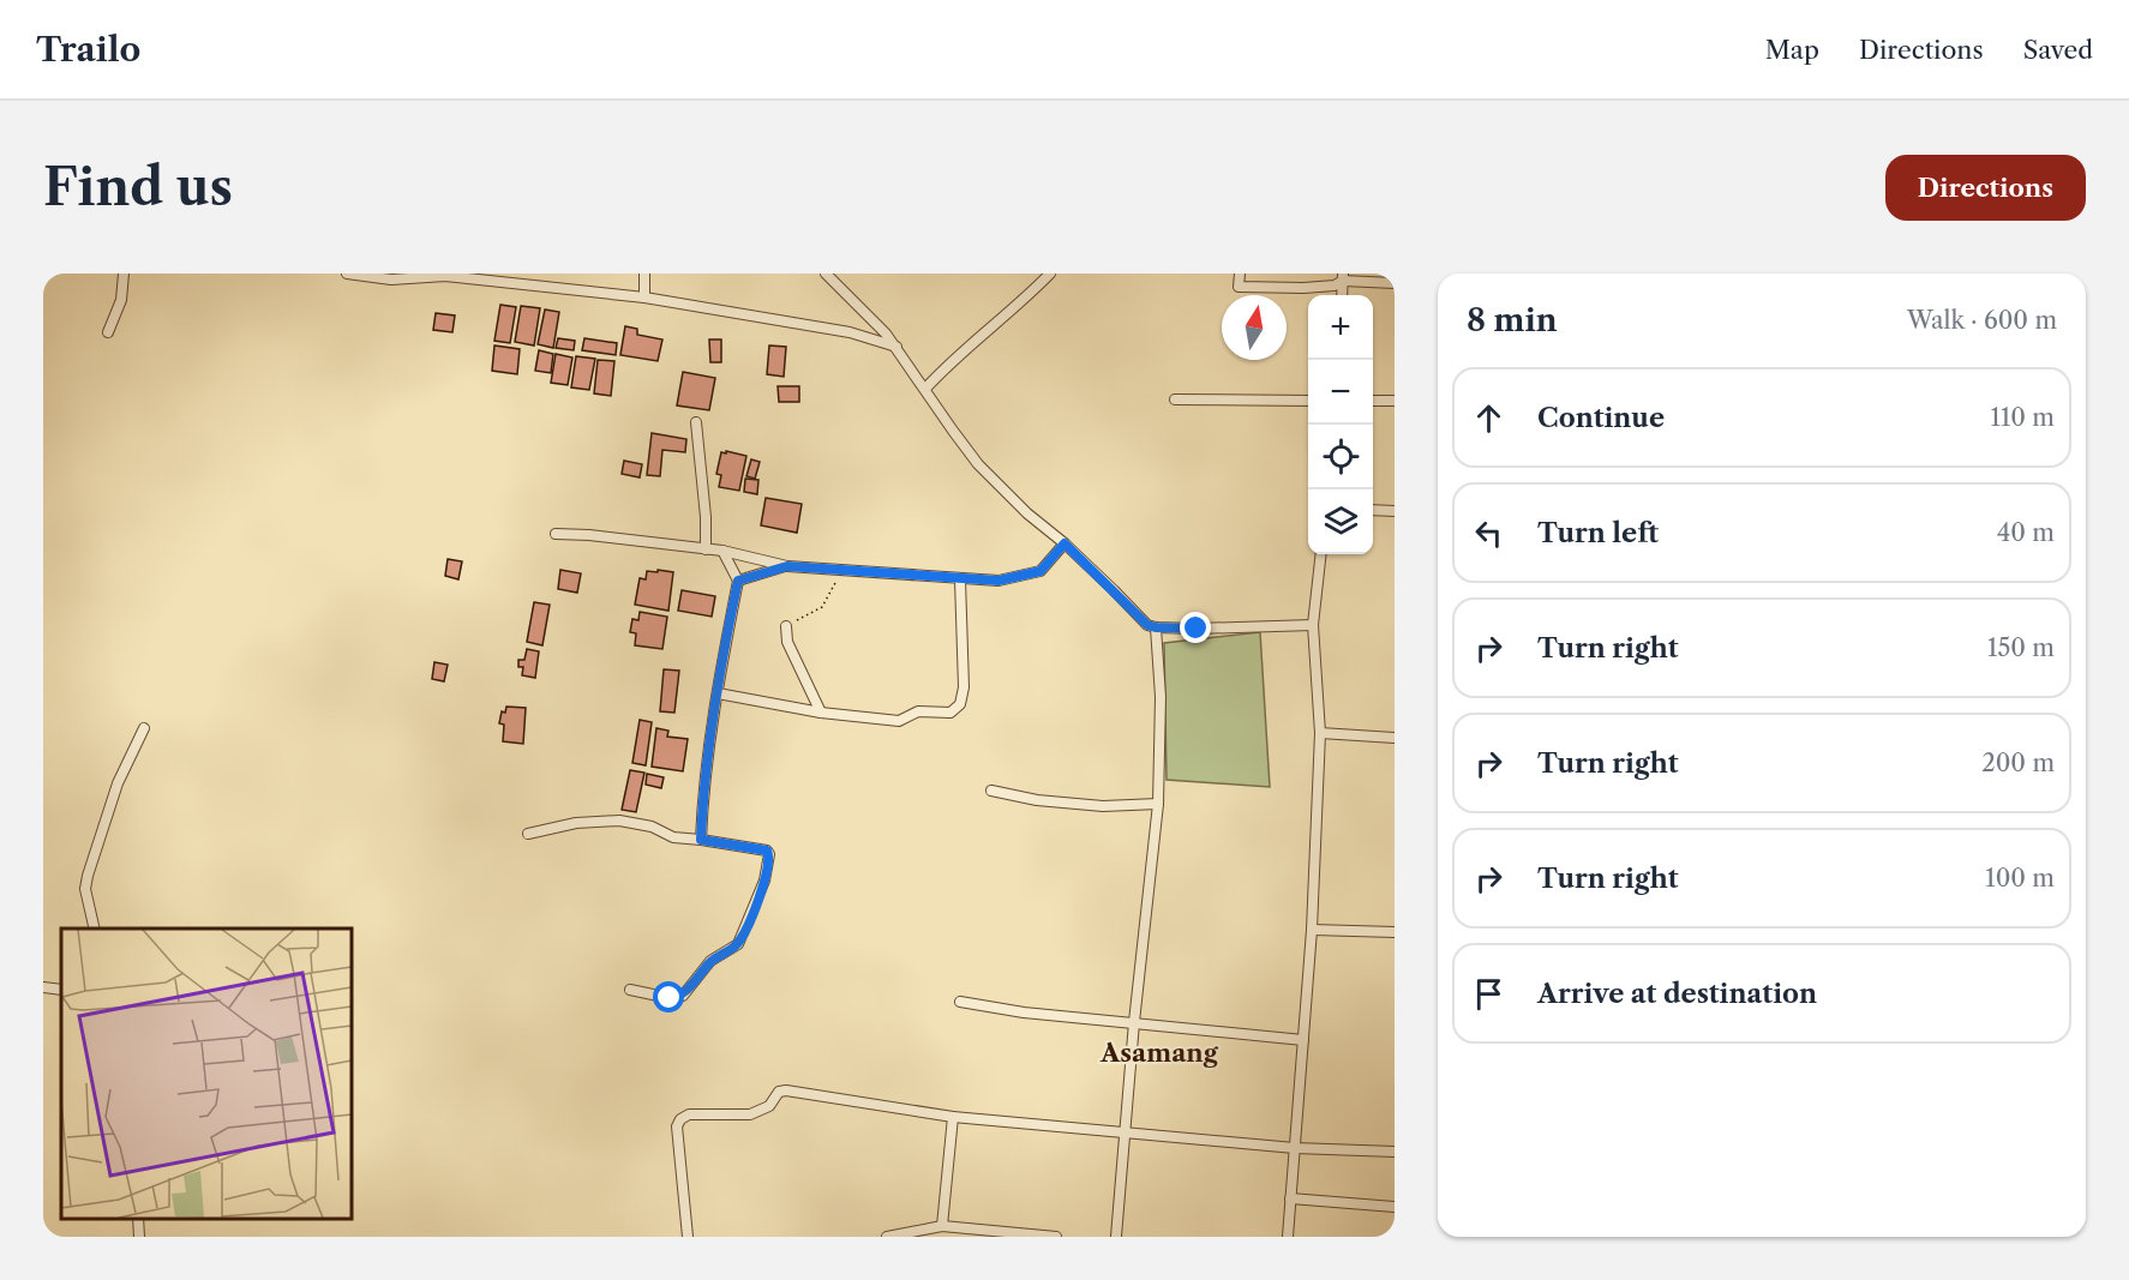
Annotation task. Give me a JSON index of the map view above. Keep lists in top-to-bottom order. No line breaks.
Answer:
{"districts":["Asamang"],"north":"top","page":{"header":"Trailo","nav":["Map","Directions","Saved"],"buttons":"Directions","title":"Find us","heading":["8 min","Walk · 600 m"],"map_buttons":["+","−"],"list":[["Continue","110 m"],["Turn left","40 m"],["Turn right","150 m"],["Turn right","200 m"],["Turn right","100 m"],"Arrive at destination"]}}
